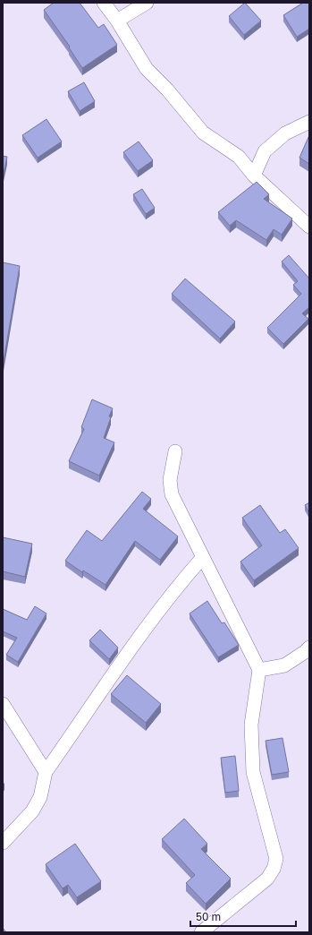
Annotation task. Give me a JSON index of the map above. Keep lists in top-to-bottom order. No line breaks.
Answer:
{"scale_bar":"50 m"}
